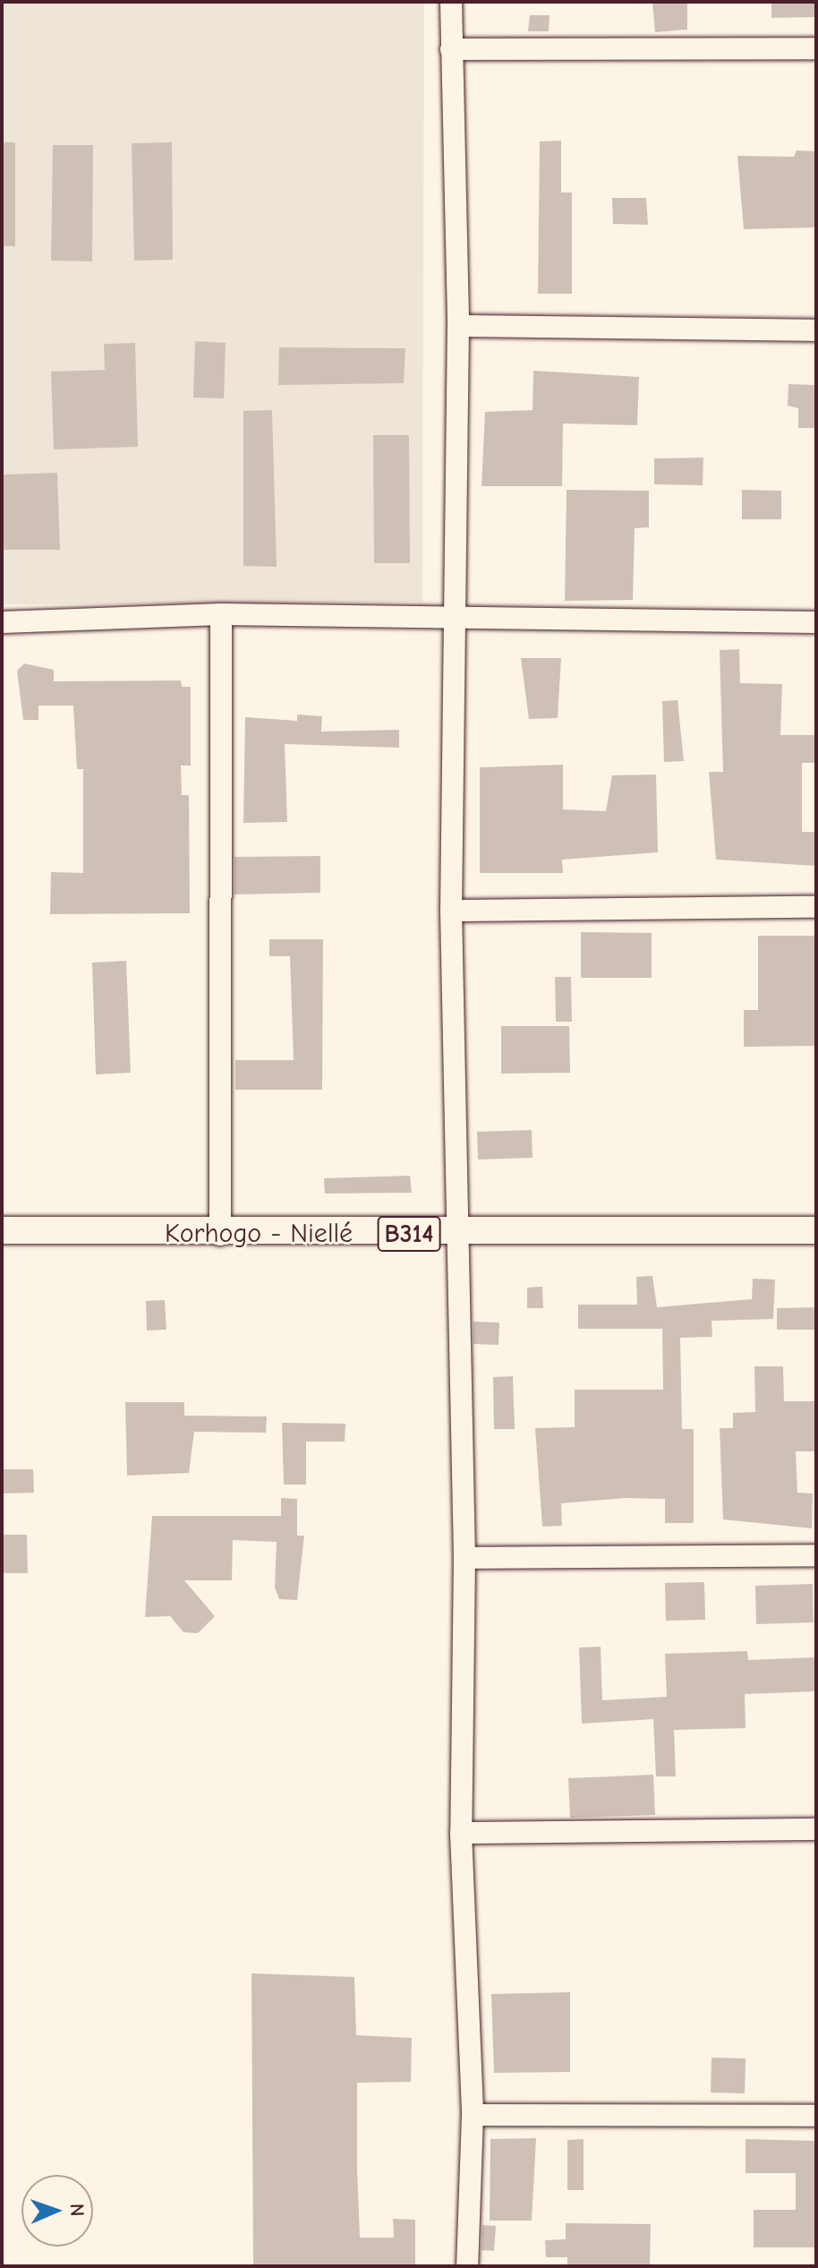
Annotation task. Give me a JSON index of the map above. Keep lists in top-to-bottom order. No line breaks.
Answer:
{"streets":{"main road":["Korhogo - Niellé","B314"]},"north":"right"}
